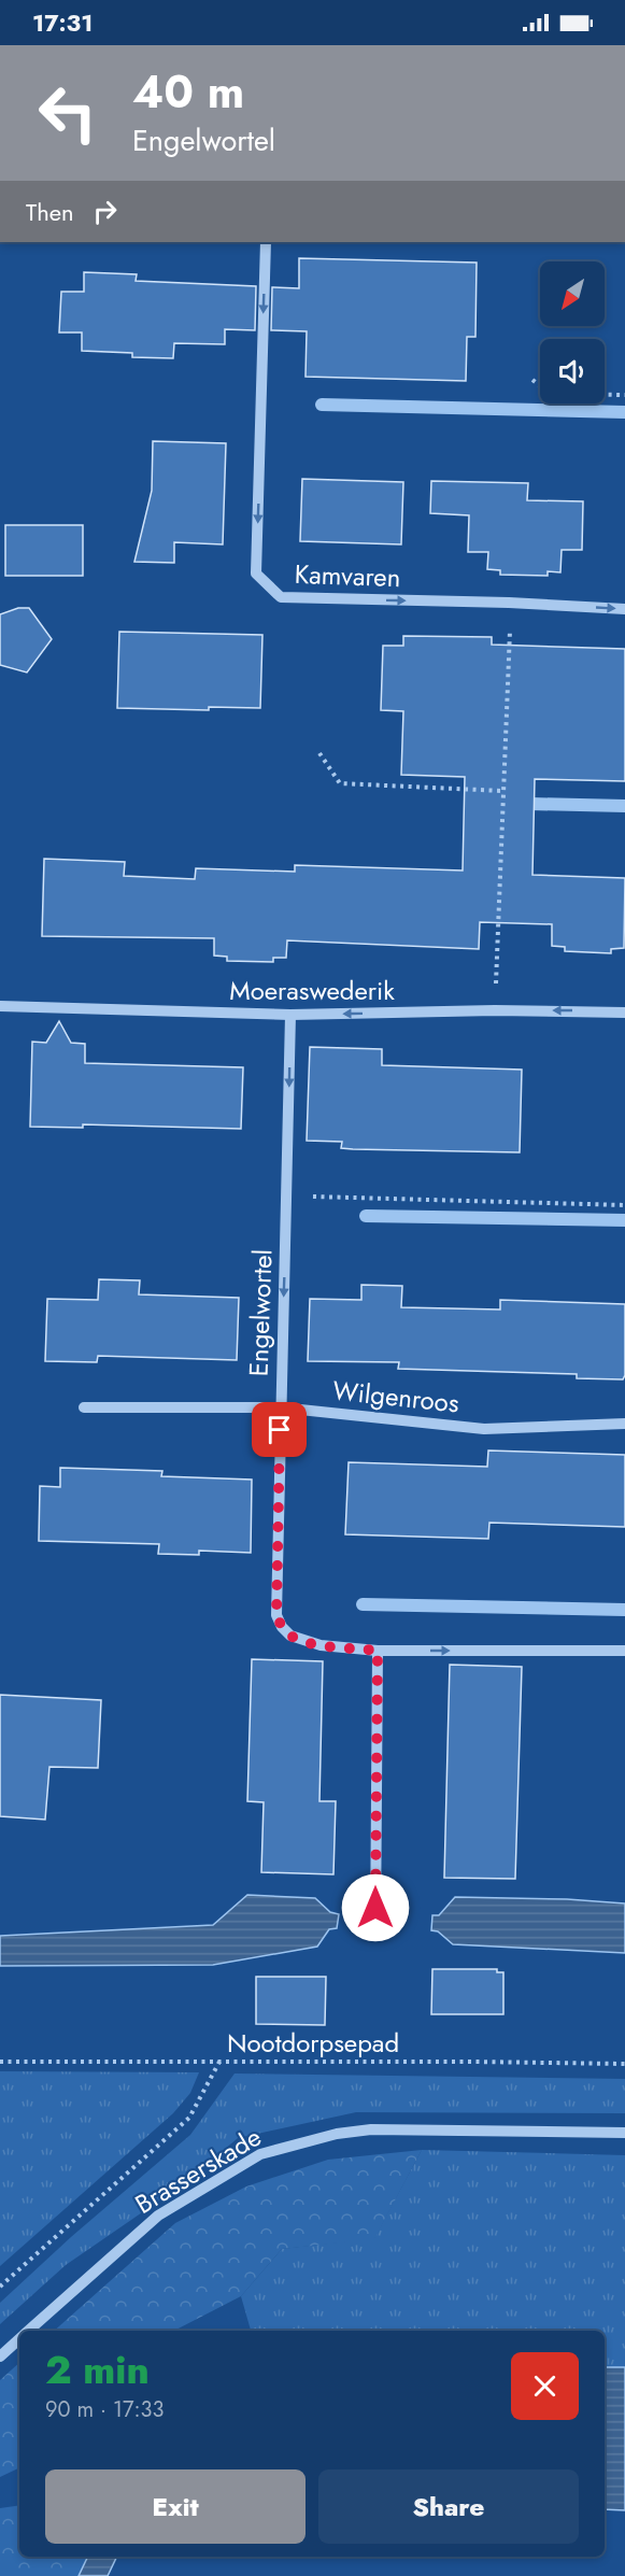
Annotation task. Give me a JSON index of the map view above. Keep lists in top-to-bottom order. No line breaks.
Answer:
{"streets":{"street":["Kamvaren","Moeraswederik","Engelwortel","Wilgenroos","Brasserskade"],"path":["Nootdorpsepad"]},"crossings":[["Moeraswederik","Engelwortel"],["Engelwortel","Wilgenroos"],["Nootdorpsepad","Brasserskade"]],"one_way":["Moeraswederik"],"north":"bottom left","page":{"status":"17:31","turn":["40 m","Engelwortel"],"then":"Then","heading":["2 min","90 m · 17:33"],"buttons":["Exit","Share"]}}
